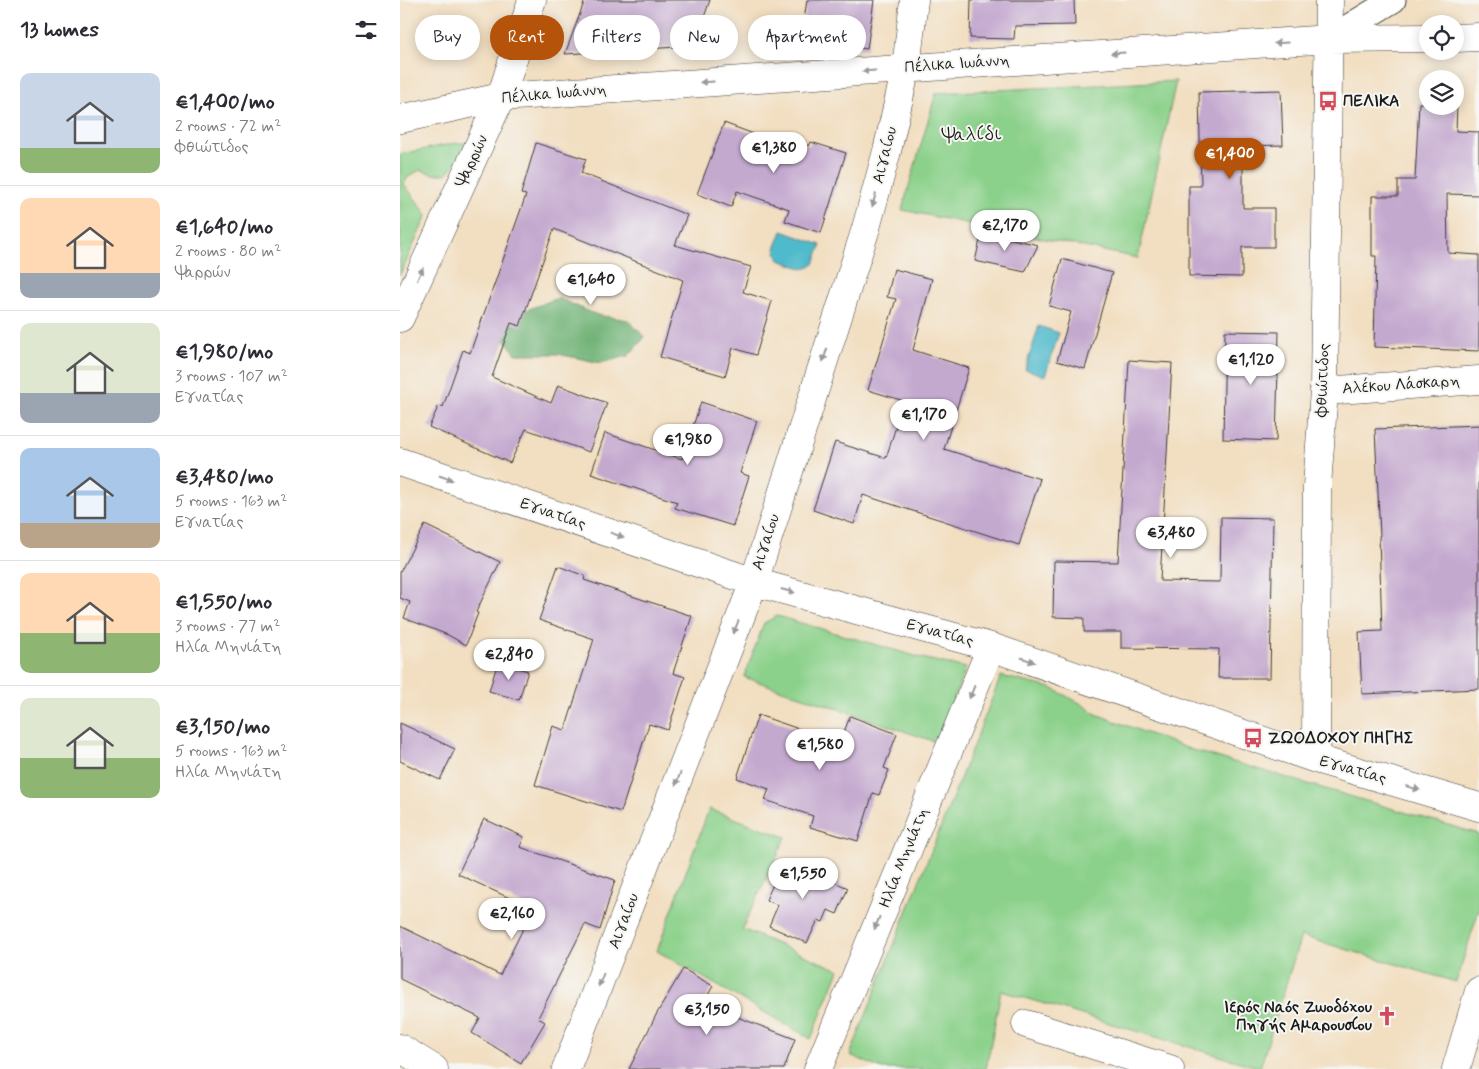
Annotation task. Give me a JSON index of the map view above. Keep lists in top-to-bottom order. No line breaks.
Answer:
{"streets":{"street":["Πέλικα Ιωάννη","Αιγαίου","Ψαρρών","Φθιώτιδος","Αλέκου Λάσκαρη","Εγνατίας","Ηλία Μηνιάτη"]},"crossings":[["Πέλικα Ιωάννη","Αιγαίου"],["Πέλικα Ιωάννη","Ψαρρών"],["Πέλικα Ιωάννη","Φθιώτιδος"],["Αιγαίου","Εγνατίας"],["Φθιώτιδος","Αλέκου Λάσκαρη"],["Φθιώτιδος","Εγνατίας"],["Εγνατίας","Ηλία Μηνιάτη"]],"one_way":["Πέλικα Ιωάννη","Αιγαίου","Ψαρρών","Εγνατίας","Ηλία Μηνιάτη"],"districts":["Ψαλίδι"],"places":{"bus stop":["ΠΕΛΙΚΑ","ΖΩΟΔΟΧΟΥ ΠΗΓΗΣ"],"church":["Ιερός Ναός Ζωοδόχου Πηγής Αμαρουσίου"]},"page":{"heading":"13 homes","chip":["Buy","Rent","Filters","New","Apartment"],"list":[{"name":"€1,400/mo","note":"2 rooms · 72 m² · Φθιώτιδος"},{"name":"€1,640/mo","note":"2 rooms · 80 m² · Ψαρρών"},{"name":"€1,980/mo","note":"3 rooms · 107 m² · Εγνατίας"},{"name":"€3,480/mo","note":"5 rooms · 163 m² · Εγνατίας"},{"name":"€1,550/mo","note":"3 rooms · 77 m² · Ηλία Μηνιάτη"},{"name":"€3,150/mo","note":"5 rooms · 163 m² · Ηλία Μηνιάτη"}],"price":["€1,380","€1,400","€2,170","€1,640","€1,120","€1,170","€1,980","€3,480","€2,840","€1,580","€1,550","€2,160","€3,150"]}}
